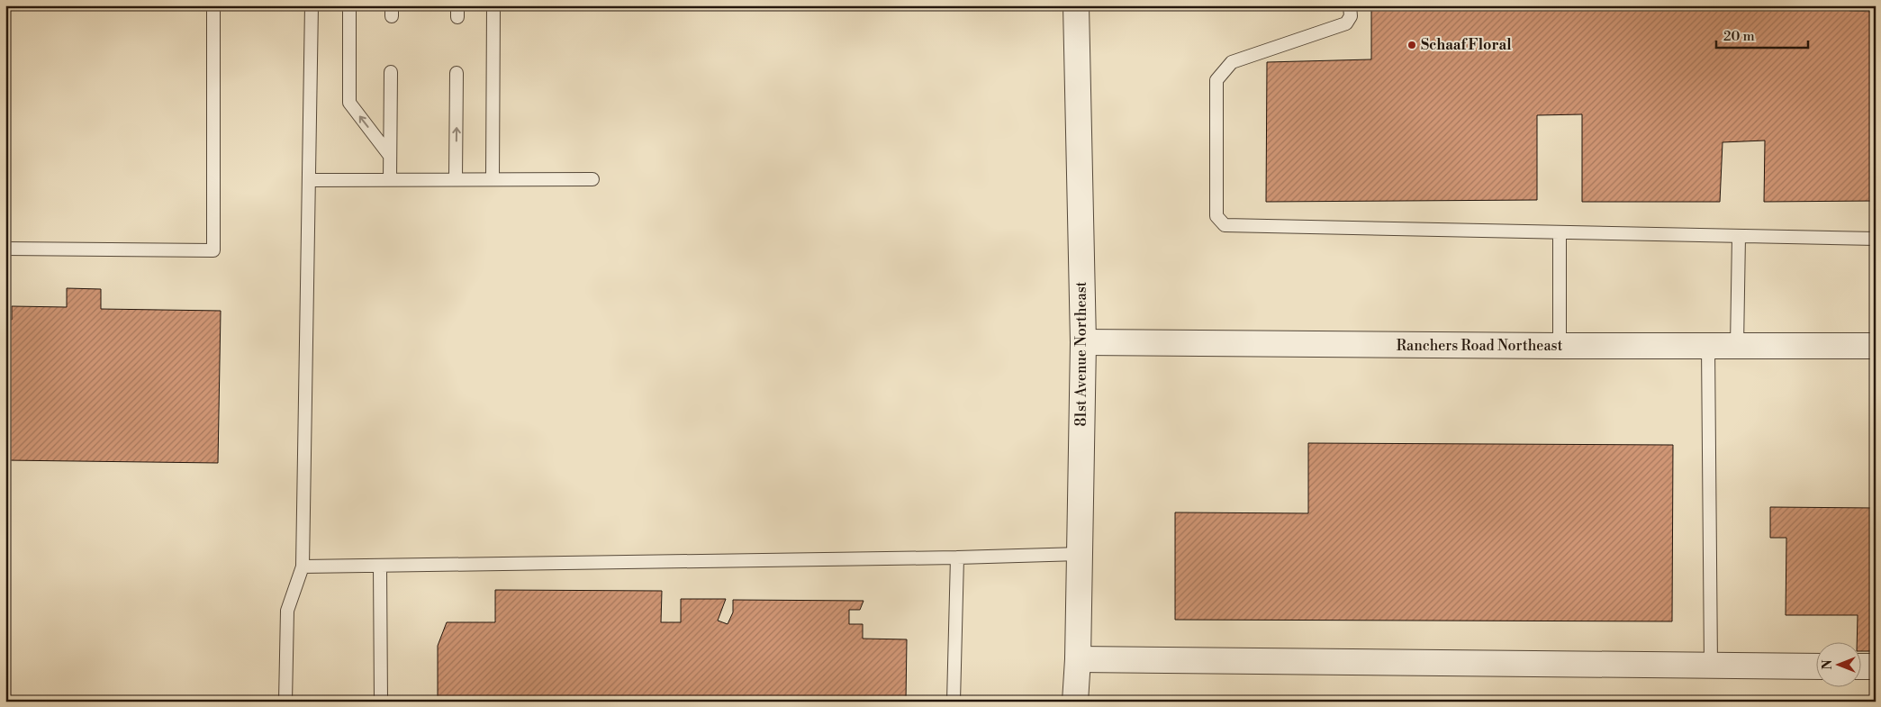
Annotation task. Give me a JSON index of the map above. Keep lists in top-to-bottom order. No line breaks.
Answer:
{"streets":{"street":["Ranchers Road Northeast","81st Avenue Northeast"]},"crossings":[["Ranchers Road Northeast","81st Avenue Northeast"]],"places":["Schaaf Floral"],"scale_bar":"20 m","north":"left"}
